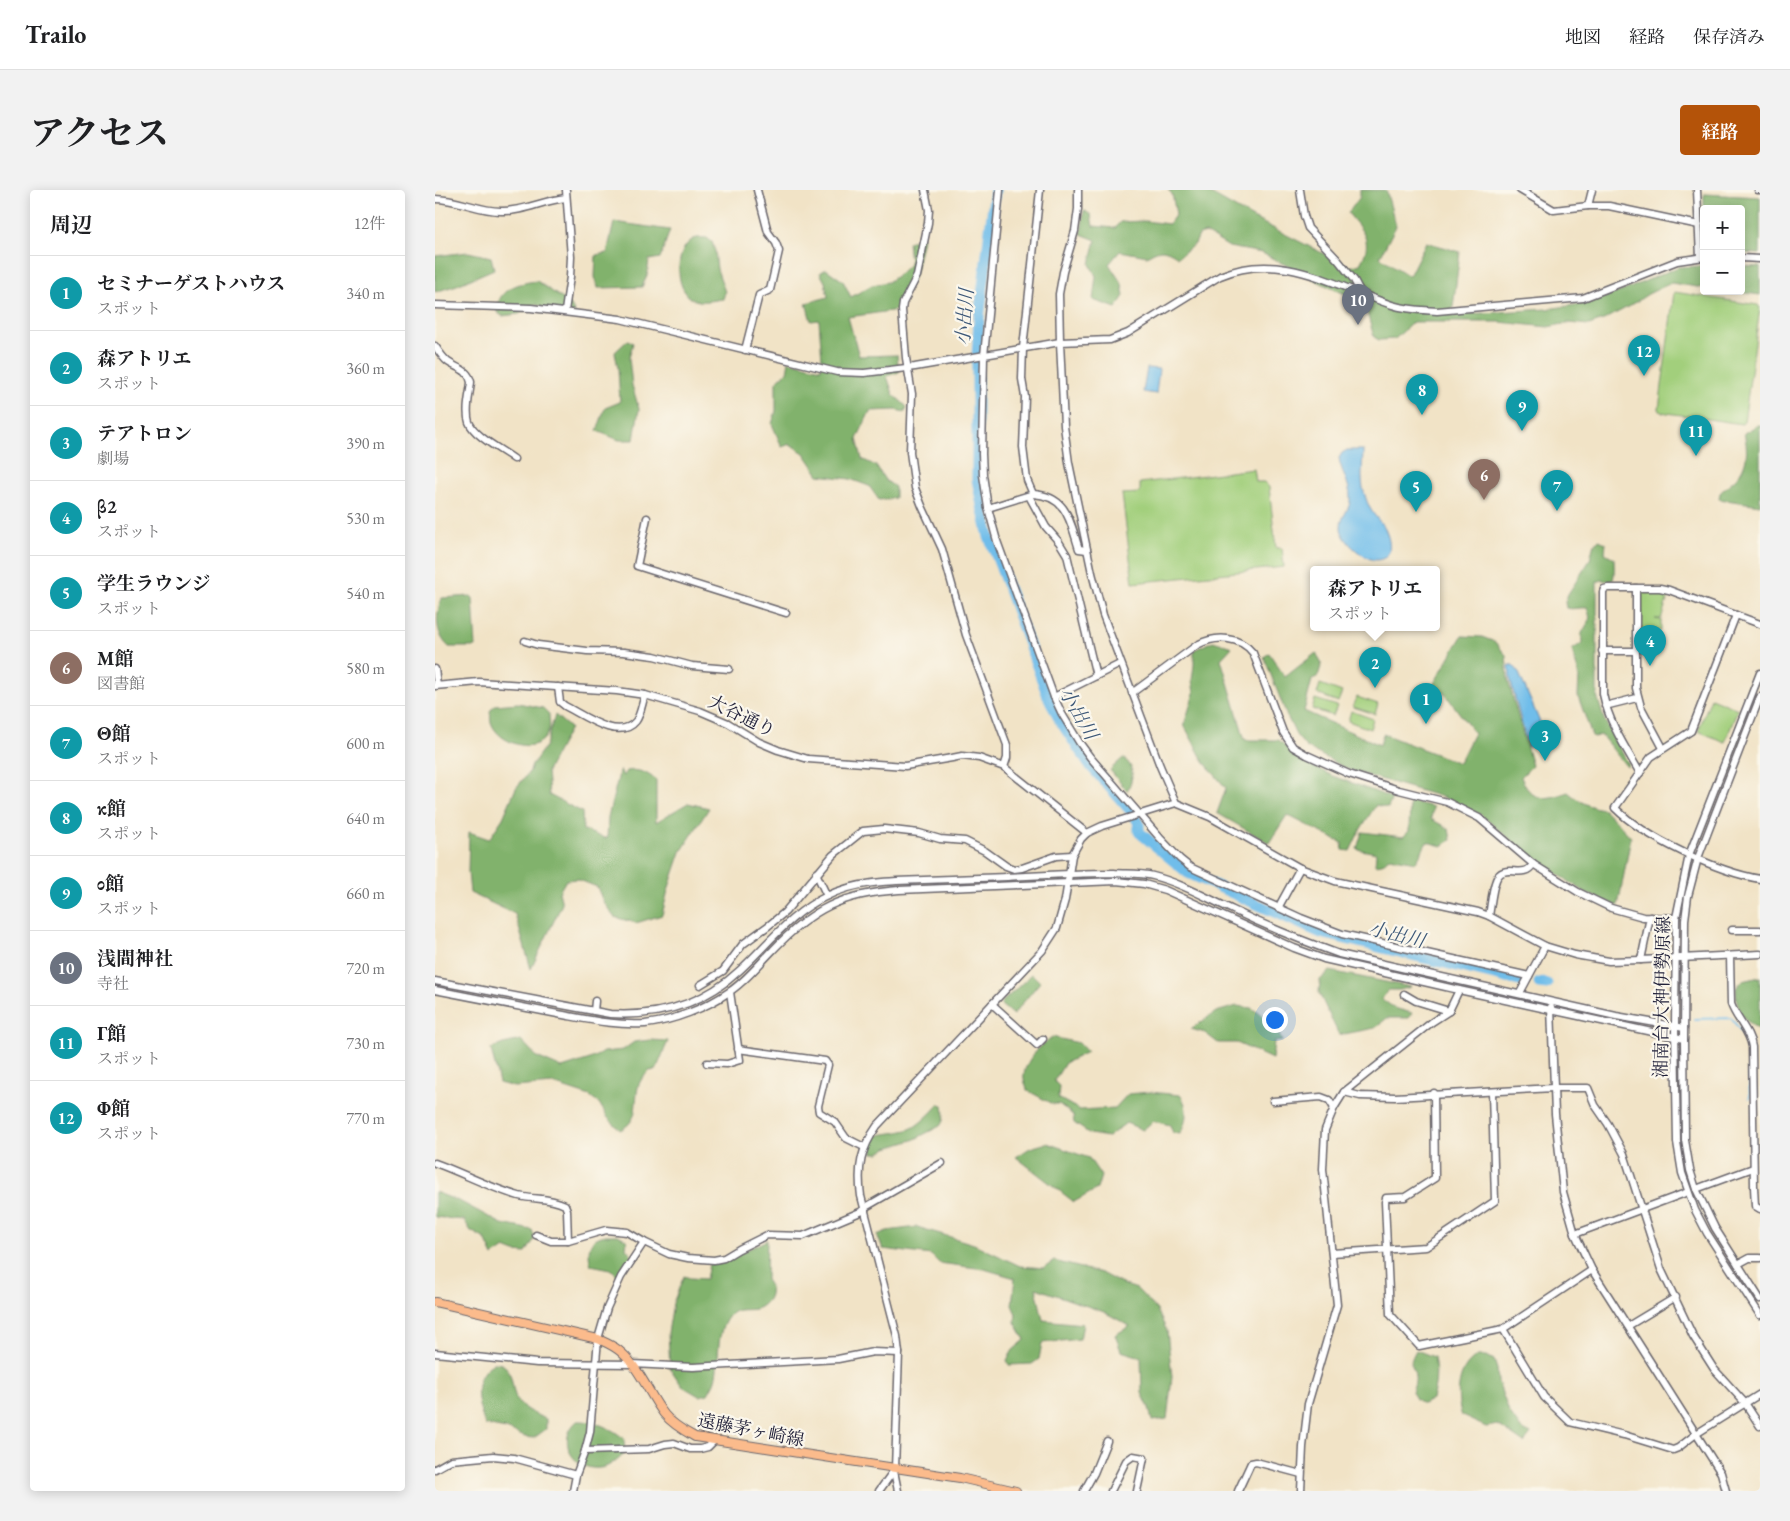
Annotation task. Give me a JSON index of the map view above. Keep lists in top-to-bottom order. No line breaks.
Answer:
{"streets":{"main road":["遠藤茅ヶ崎線"],"street":["大谷通り","湘南台大神伊勢原線"]},"water":["小出川"],"page":{"header":"Trailo","nav":["地図","経路","保存済み"],"title":"アクセス","buttons":"経路","heading":["周辺","12件"],"map_buttons":["+","−"],"list":[{"mark":"1","name":"セミナーゲストハウス","note":"スポット","value":"340 m"},{"mark":"2","name":"森アトリエ","note":"スポット","value":"360 m"},{"mark":"3","name":"テアトロン","note":"劇場","value":"390 m"},{"mark":"4","name":"β2","note":"スポット","value":"530 m"},{"mark":"5","name":"学生ラウンジ","note":"スポット","value":"540 m"},{"mark":"6","name":"Μ館","note":"図書館","value":"580 m"},{"mark":"7","name":"Θ館","note":"スポット","value":"600 m"},{"mark":"8","name":"κ館","note":"スポット","value":"640 m"},{"mark":"9","name":"ο館","note":"スポット","value":"660 m"},{"mark":"10","name":"浅間神社","note":"寺社","value":"720 m"},{"mark":"11","name":"Γ館","note":"スポット","value":"730 m"},{"mark":"12","name":"Φ館","note":"スポット","value":"770 m"}],"pins":["10","12","8","9","11","6","7","5","4","2","1","3"],"popup":["森アトリエ","スポット"]}}
